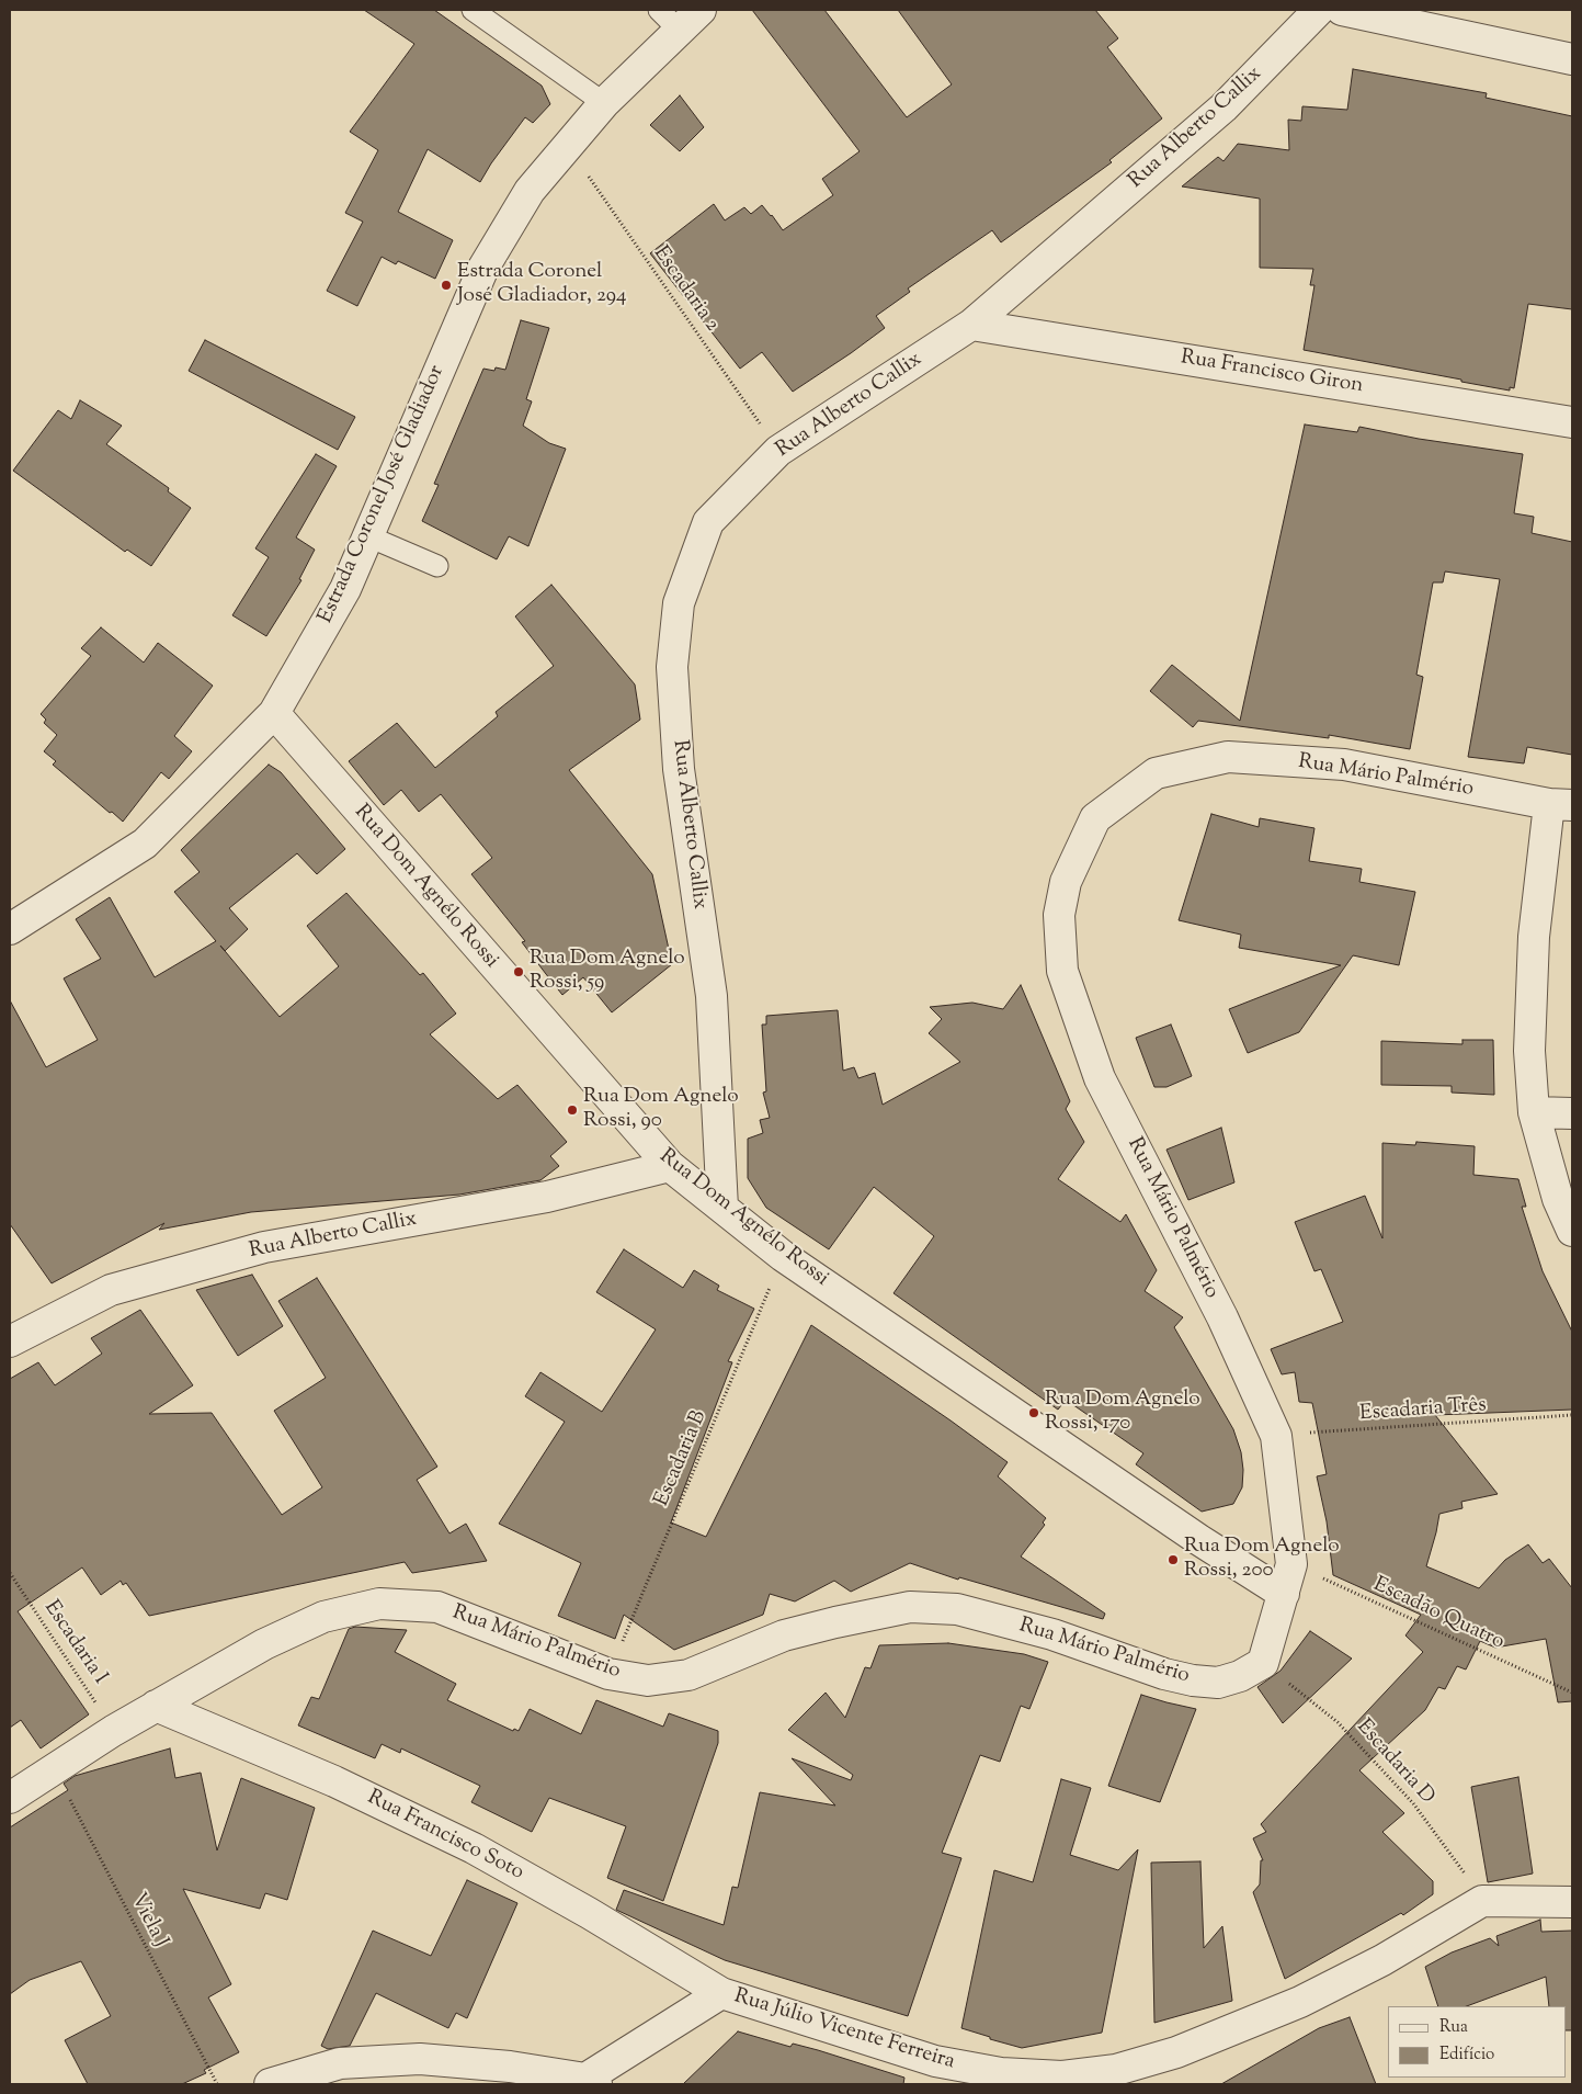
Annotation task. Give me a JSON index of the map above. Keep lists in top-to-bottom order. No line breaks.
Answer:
{"streets":{"street":["Rua Alberto Callix","Rua Francisco Giron","Estrada Coronel José Gladiador","Rua Mário Palmério","Rua Dom Agnélo Rossi","Rua Francisco Soto","Rua Júlio Vicente Ferreira"],"path":["Escadaria 2","Escadaria Três","Escadaria B","Escadão Quatro","Escadaria I","Escadaria D","Viela J"]},"crossings":[["Rua Alberto Callix","Escadaria 2"],["Rua Alberto Callix","Rua Francisco Giron"],["Rua Alberto Callix","Rua Dom Agnélo Rossi"],["Escadaria 2","Estrada Coronel José Gladiador"],["Estrada Coronel José Gladiador","Rua Dom Agnélo Rossi"],["Rua Mário Palmério","Rua Dom Agnélo Rossi"],["Rua Mário Palmério","Escadaria Três"],["Rua Mário Palmério","Escadaria B"],["Rua Mário Palmério","Escadão Quatro"],["Rua Mário Palmério","Escadaria I"],["Rua Mário Palmério","Escadaria D"],["Rua Mário Palmério","Rua Francisco Soto"],["Rua Mário Palmério","Viela J"],["Rua Dom Agnélo Rossi","Escadaria B"],["Escadaria D","Rua Júlio Vicente Ferreira"],["Rua Francisco Soto","Rua Júlio Vicente Ferreira"]],"places":["Estrada Coronel José Gladiador, 294","Rua Dom Agnelo Rossi, 59","Rua Dom Agnelo Rossi, 90","Rua Dom Agnelo Rossi, 170","Rua Dom Agnelo Rossi, 200"],"legend":["Rua","Edifício"]}
